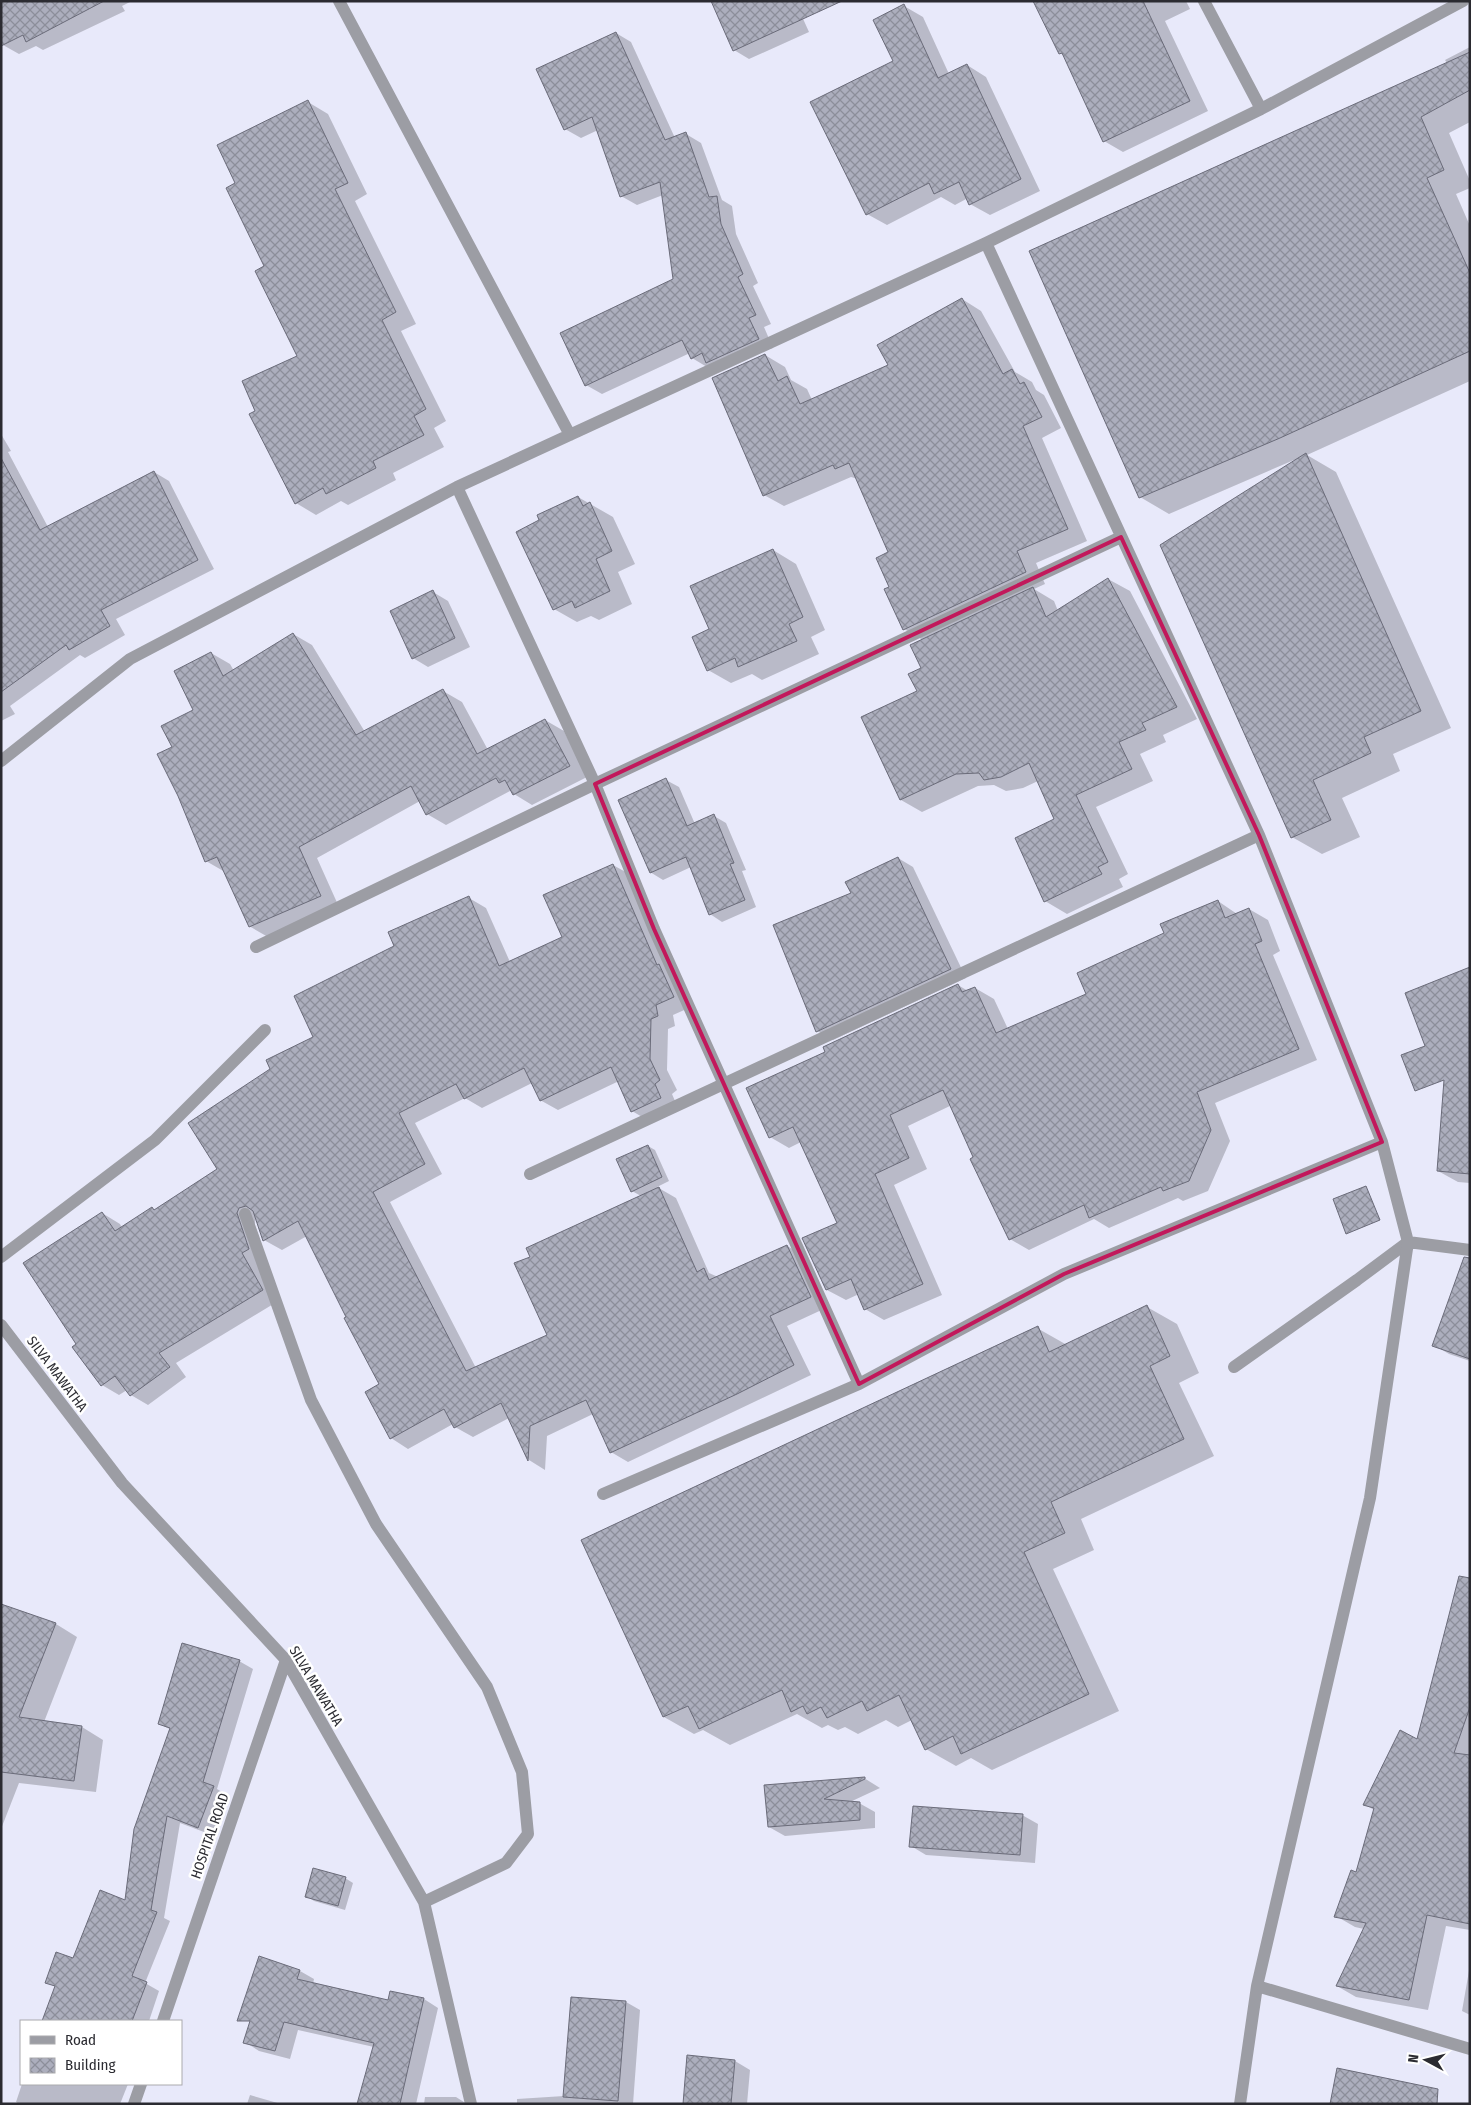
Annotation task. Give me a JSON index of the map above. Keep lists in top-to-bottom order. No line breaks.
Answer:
{"streets":{"street":["SILVA MAWATHA","HOSPITAL ROAD"]},"crossings":[["SILVA MAWATHA","HOSPITAL ROAD"]],"legend":["Road","Building"],"north":"left"}
